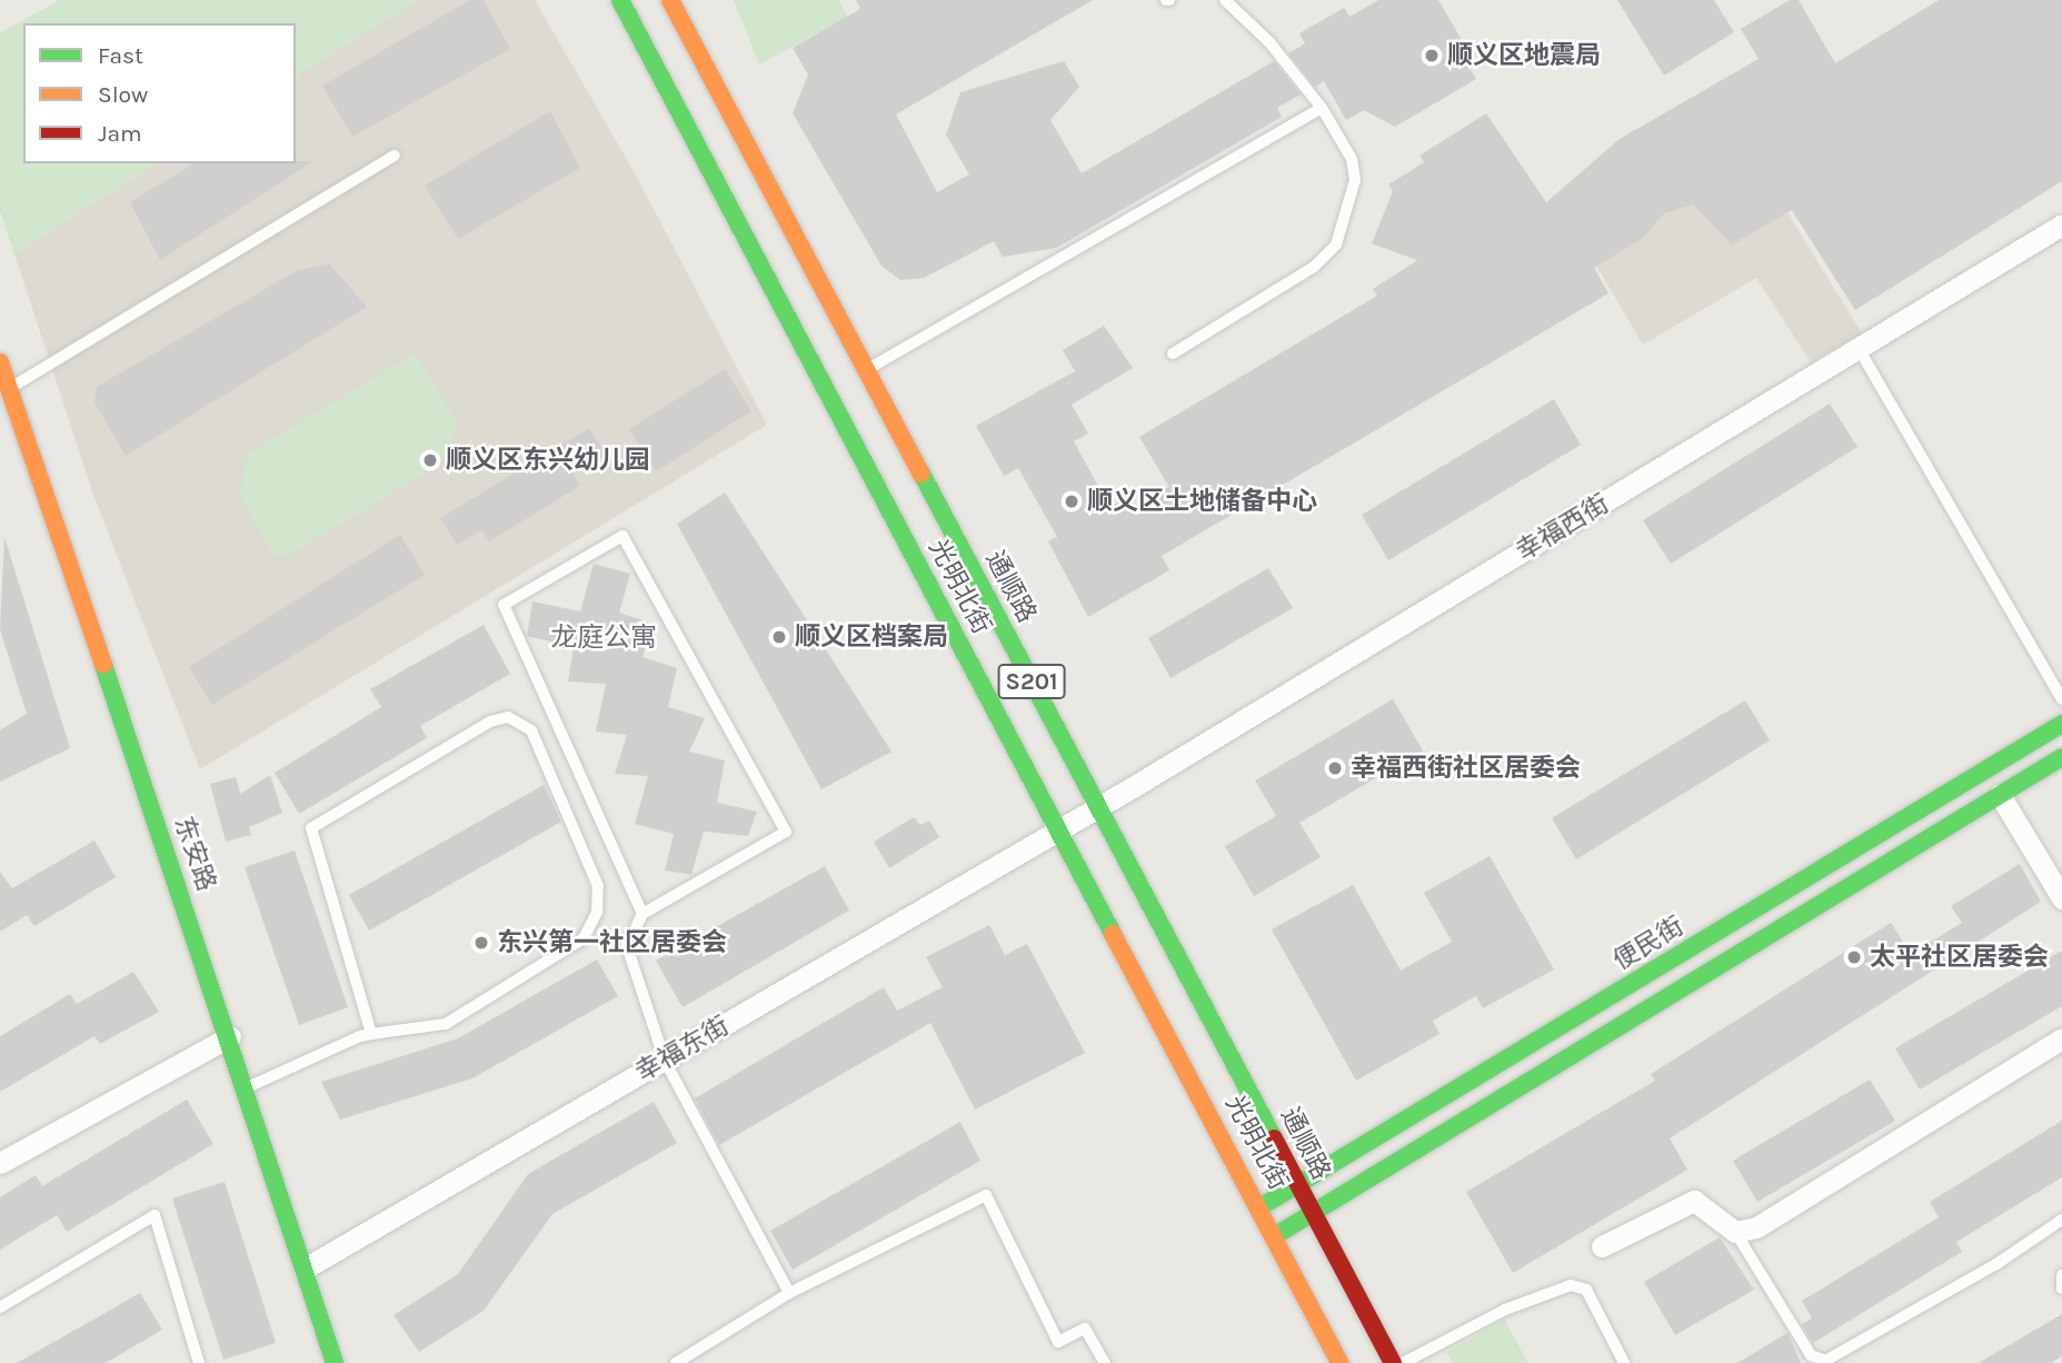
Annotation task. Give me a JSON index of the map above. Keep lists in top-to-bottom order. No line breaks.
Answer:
{"streets":{"main road":["光明北街","通顺路","S201","东安路","便民街"],"street":["幸福西街","幸福东街"]},"crossings":[["幸福西街","光明北街"],["幸福西街","通顺路"],["幸福西街","幸福东街"],["光明北街","便民街"],["光明北街","幸福东街"],["通顺路","便民街"],["东安路","幸福东街"]],"districts":["龙庭公寓"],"places":["顺义区地震局","顺义区东兴幼儿园","顺义区土地储备中心","顺义区档案局","幸福西街社区居委会","东兴第一社区居委会","太平社区居委会"],"legend":["Fast","Slow","Jam"]}
